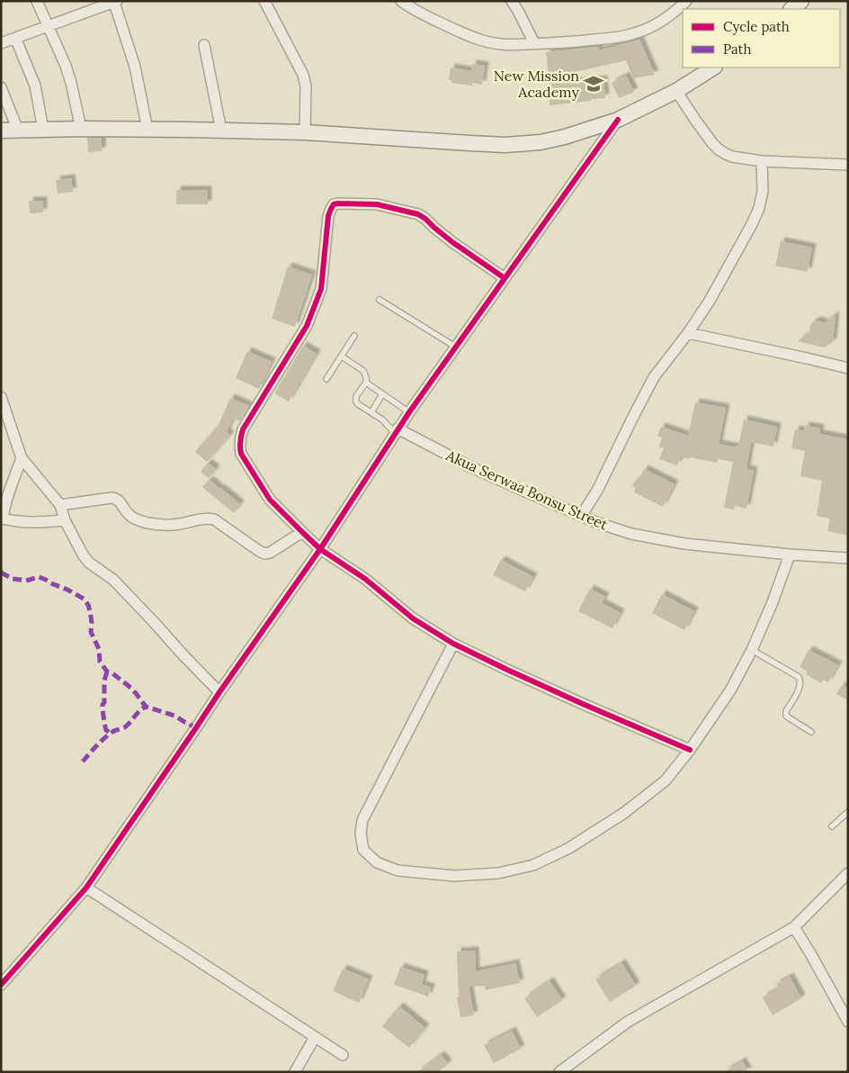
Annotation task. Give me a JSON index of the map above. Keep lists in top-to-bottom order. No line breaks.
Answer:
{"streets":{"street":["Akua Serwaa Bonsu Street"]},"places":{"school or university":["New Mission Academy"]},"legend":["Cycle path","Path"]}
